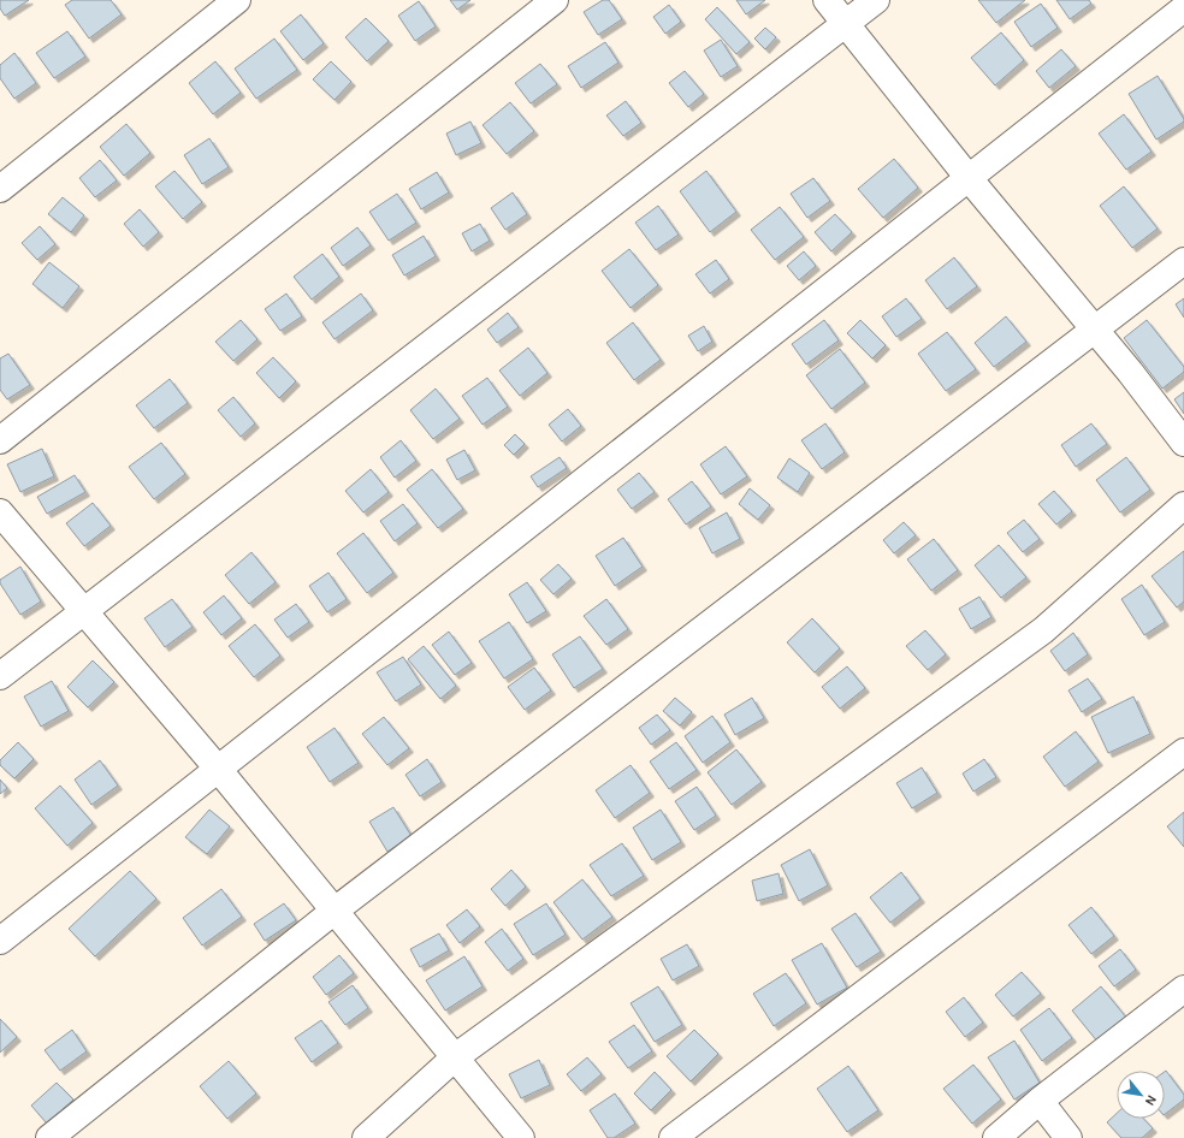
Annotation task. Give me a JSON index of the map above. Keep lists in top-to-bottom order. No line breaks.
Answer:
{"north":"bottom right"}
